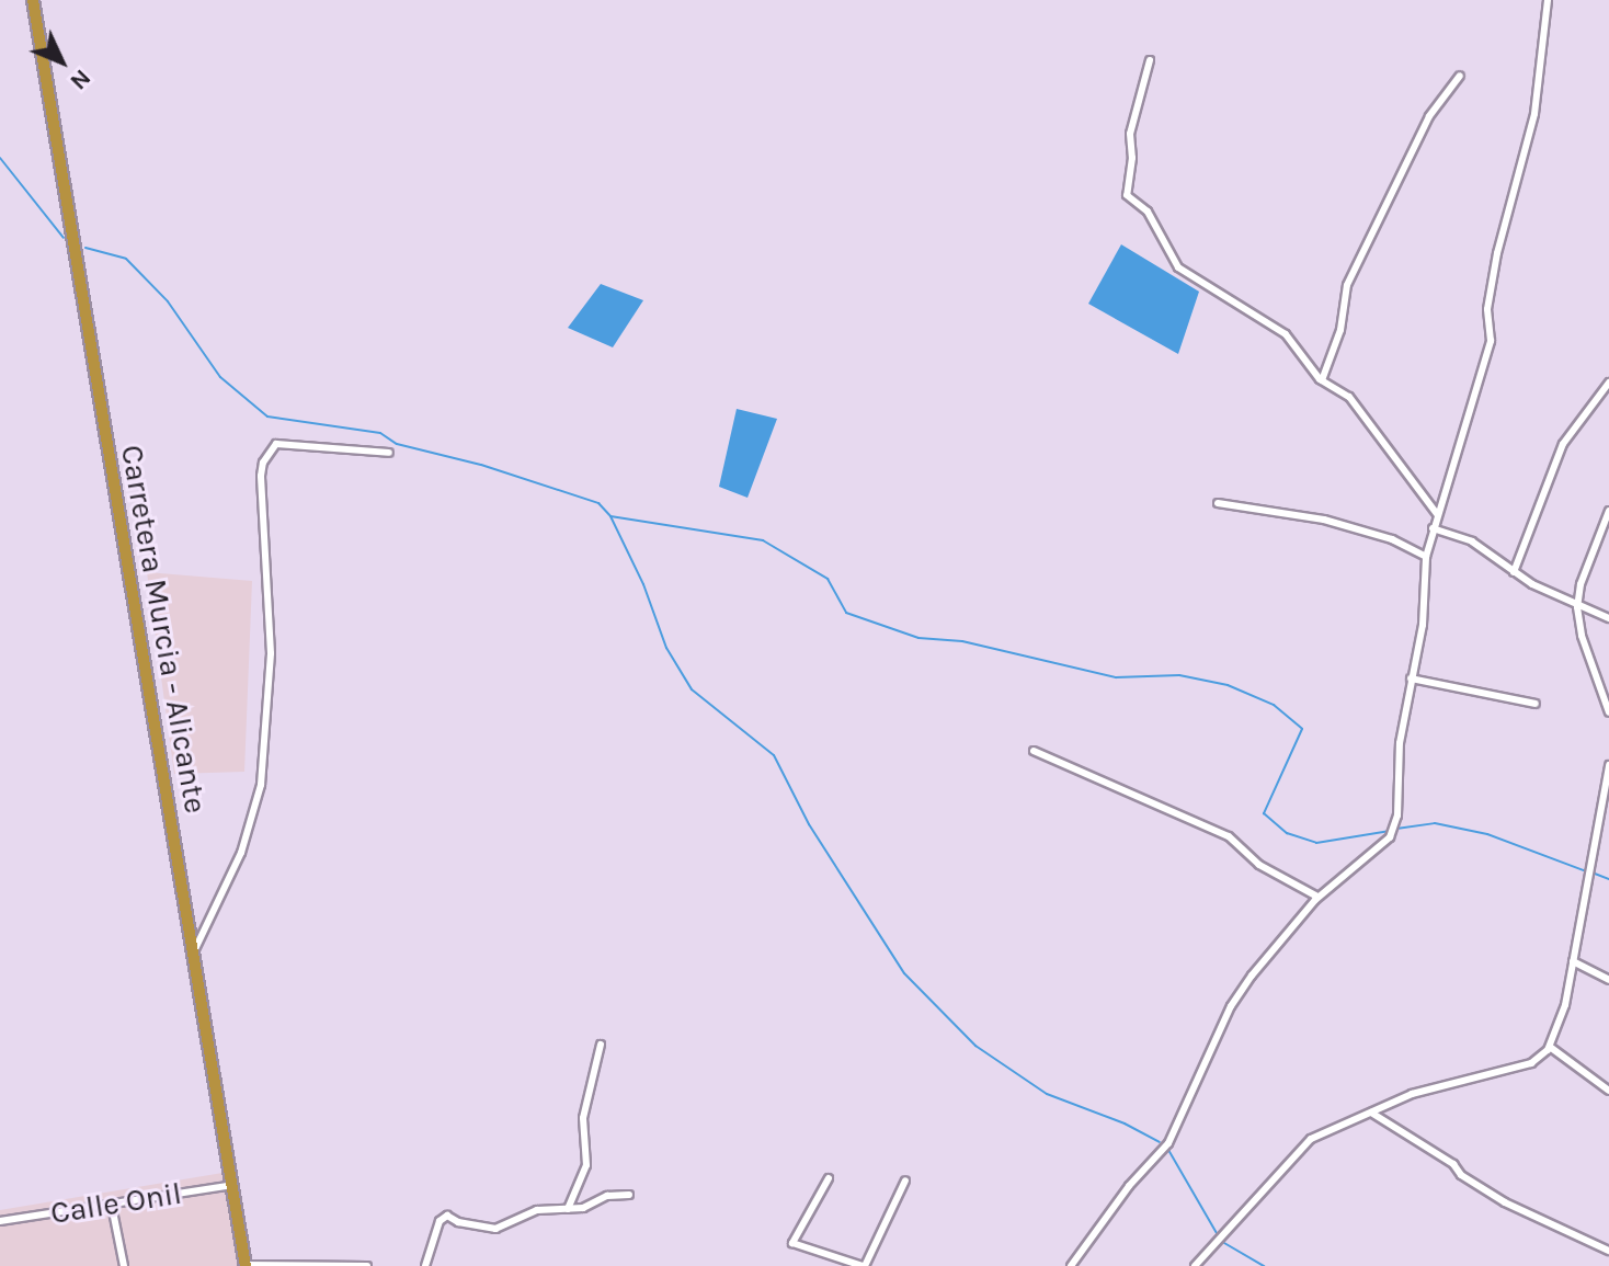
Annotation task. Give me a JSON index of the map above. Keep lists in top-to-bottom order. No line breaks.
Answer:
{"streets":{"highway":["Carretera Murcia - Alicante"],"street":["Calle Onil"]},"crossings":[["Carretera Murcia - Alicante","Calle Onil"]],"north":"bottom right"}
